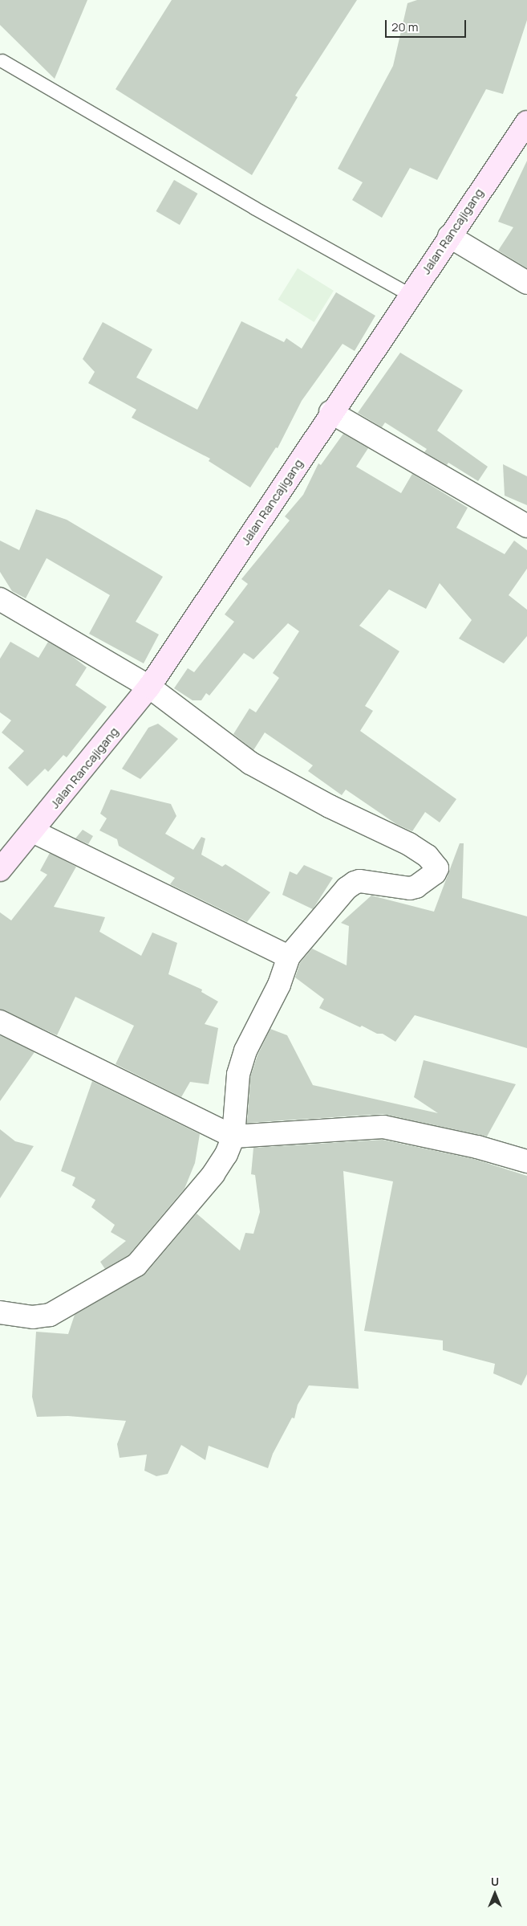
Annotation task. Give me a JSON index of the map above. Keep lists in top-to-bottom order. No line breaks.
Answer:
{"streets":{"main road":["Jalan Rancajigang"]},"scale_bar":"20 m","north":"top"}
